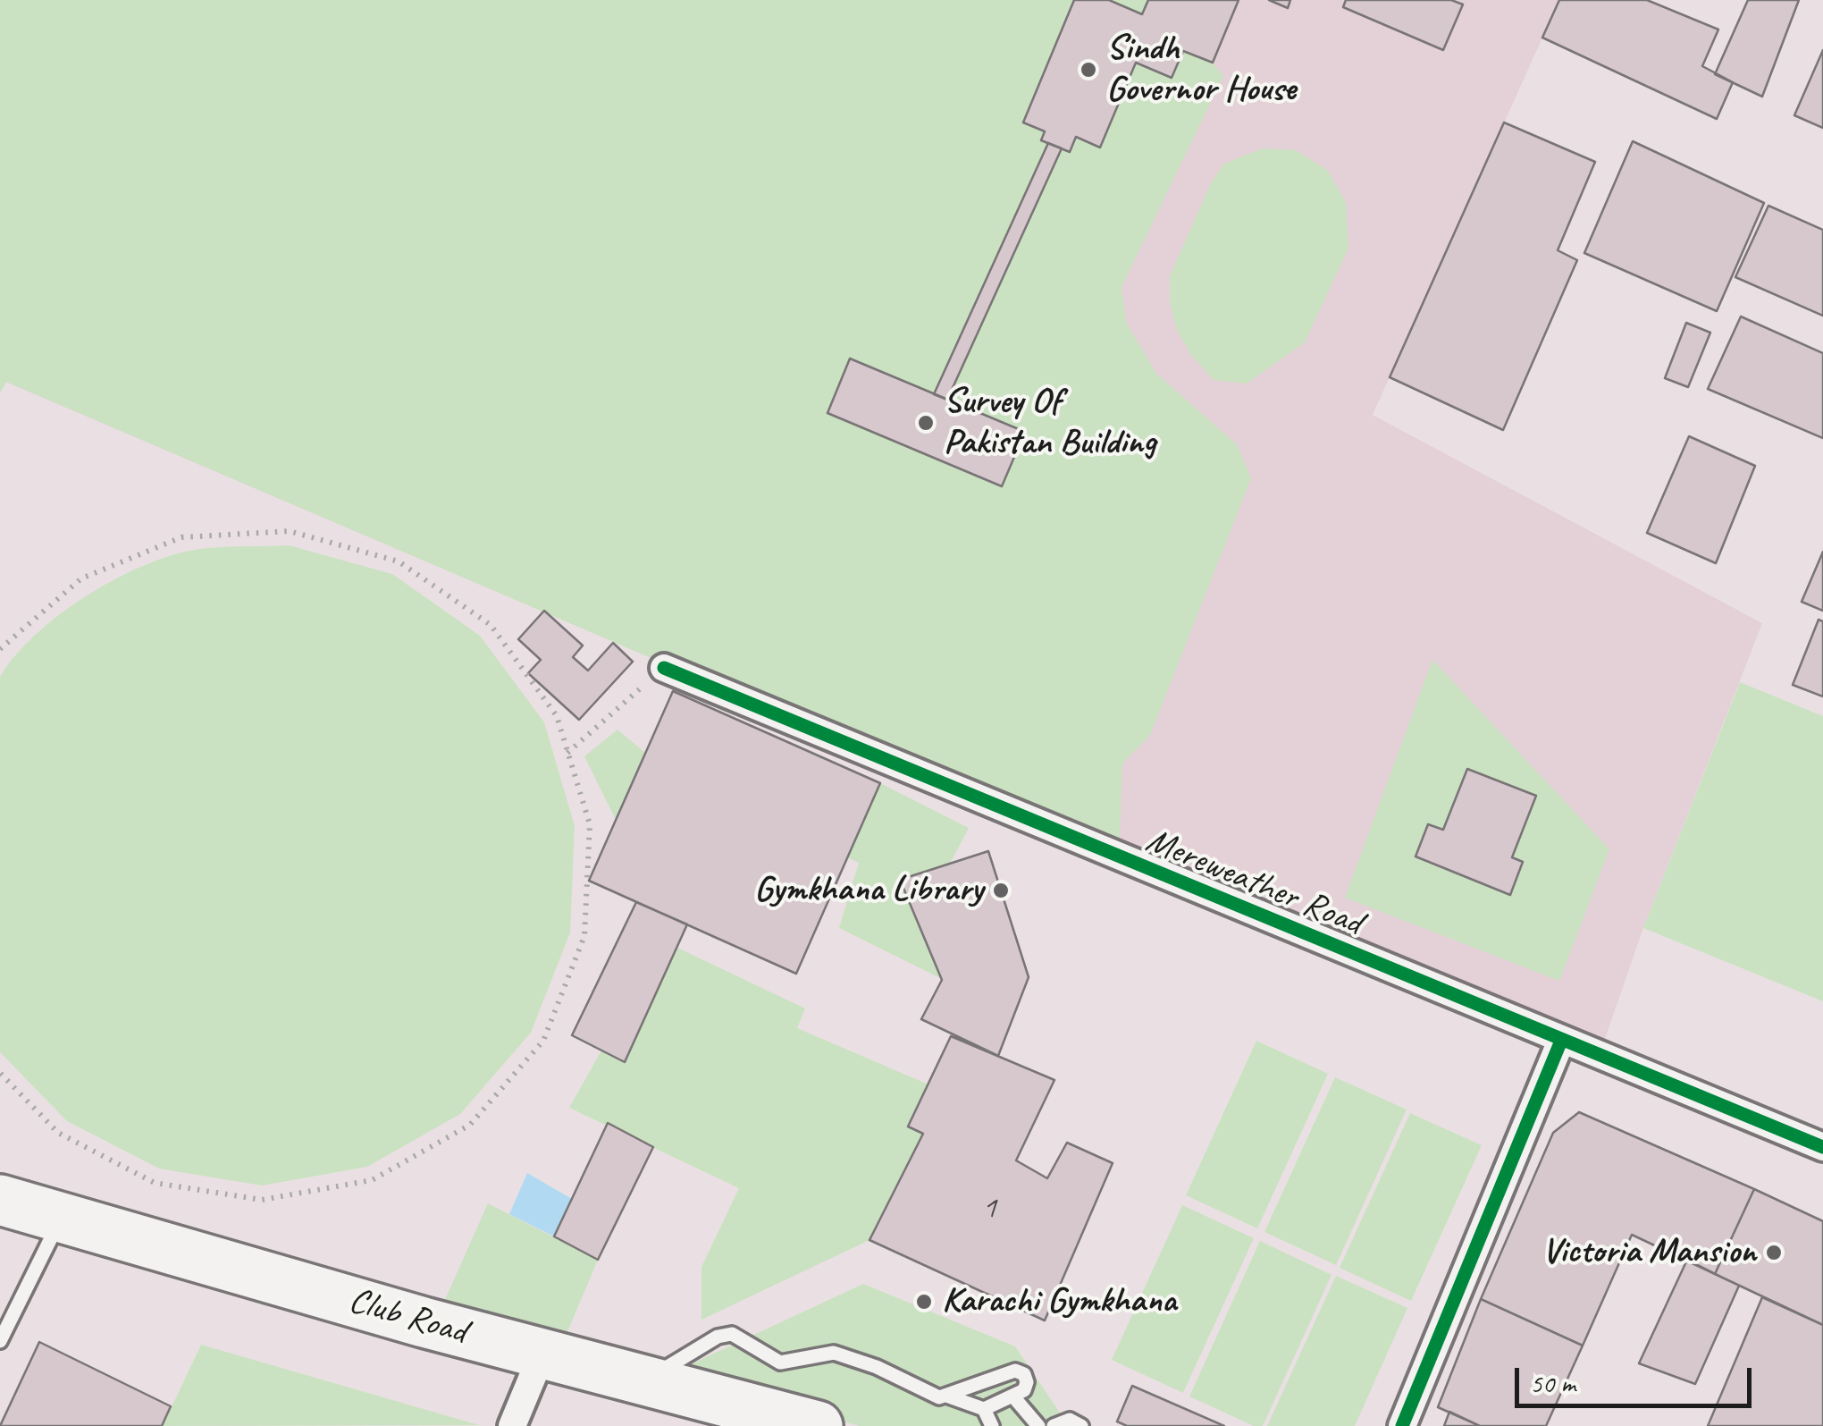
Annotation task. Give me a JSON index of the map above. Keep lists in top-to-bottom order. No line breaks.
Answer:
{"streets":{"highway":["Club Road"],"street":["Mereweather Road"]},"places":["Sindh Governor House","Survey Of Pakistan Building","Gymkhana Library","Victoria Mansion","Karachi Gymkhana"],"house_numbers":["1"],"scale_bar":"50 m"}
